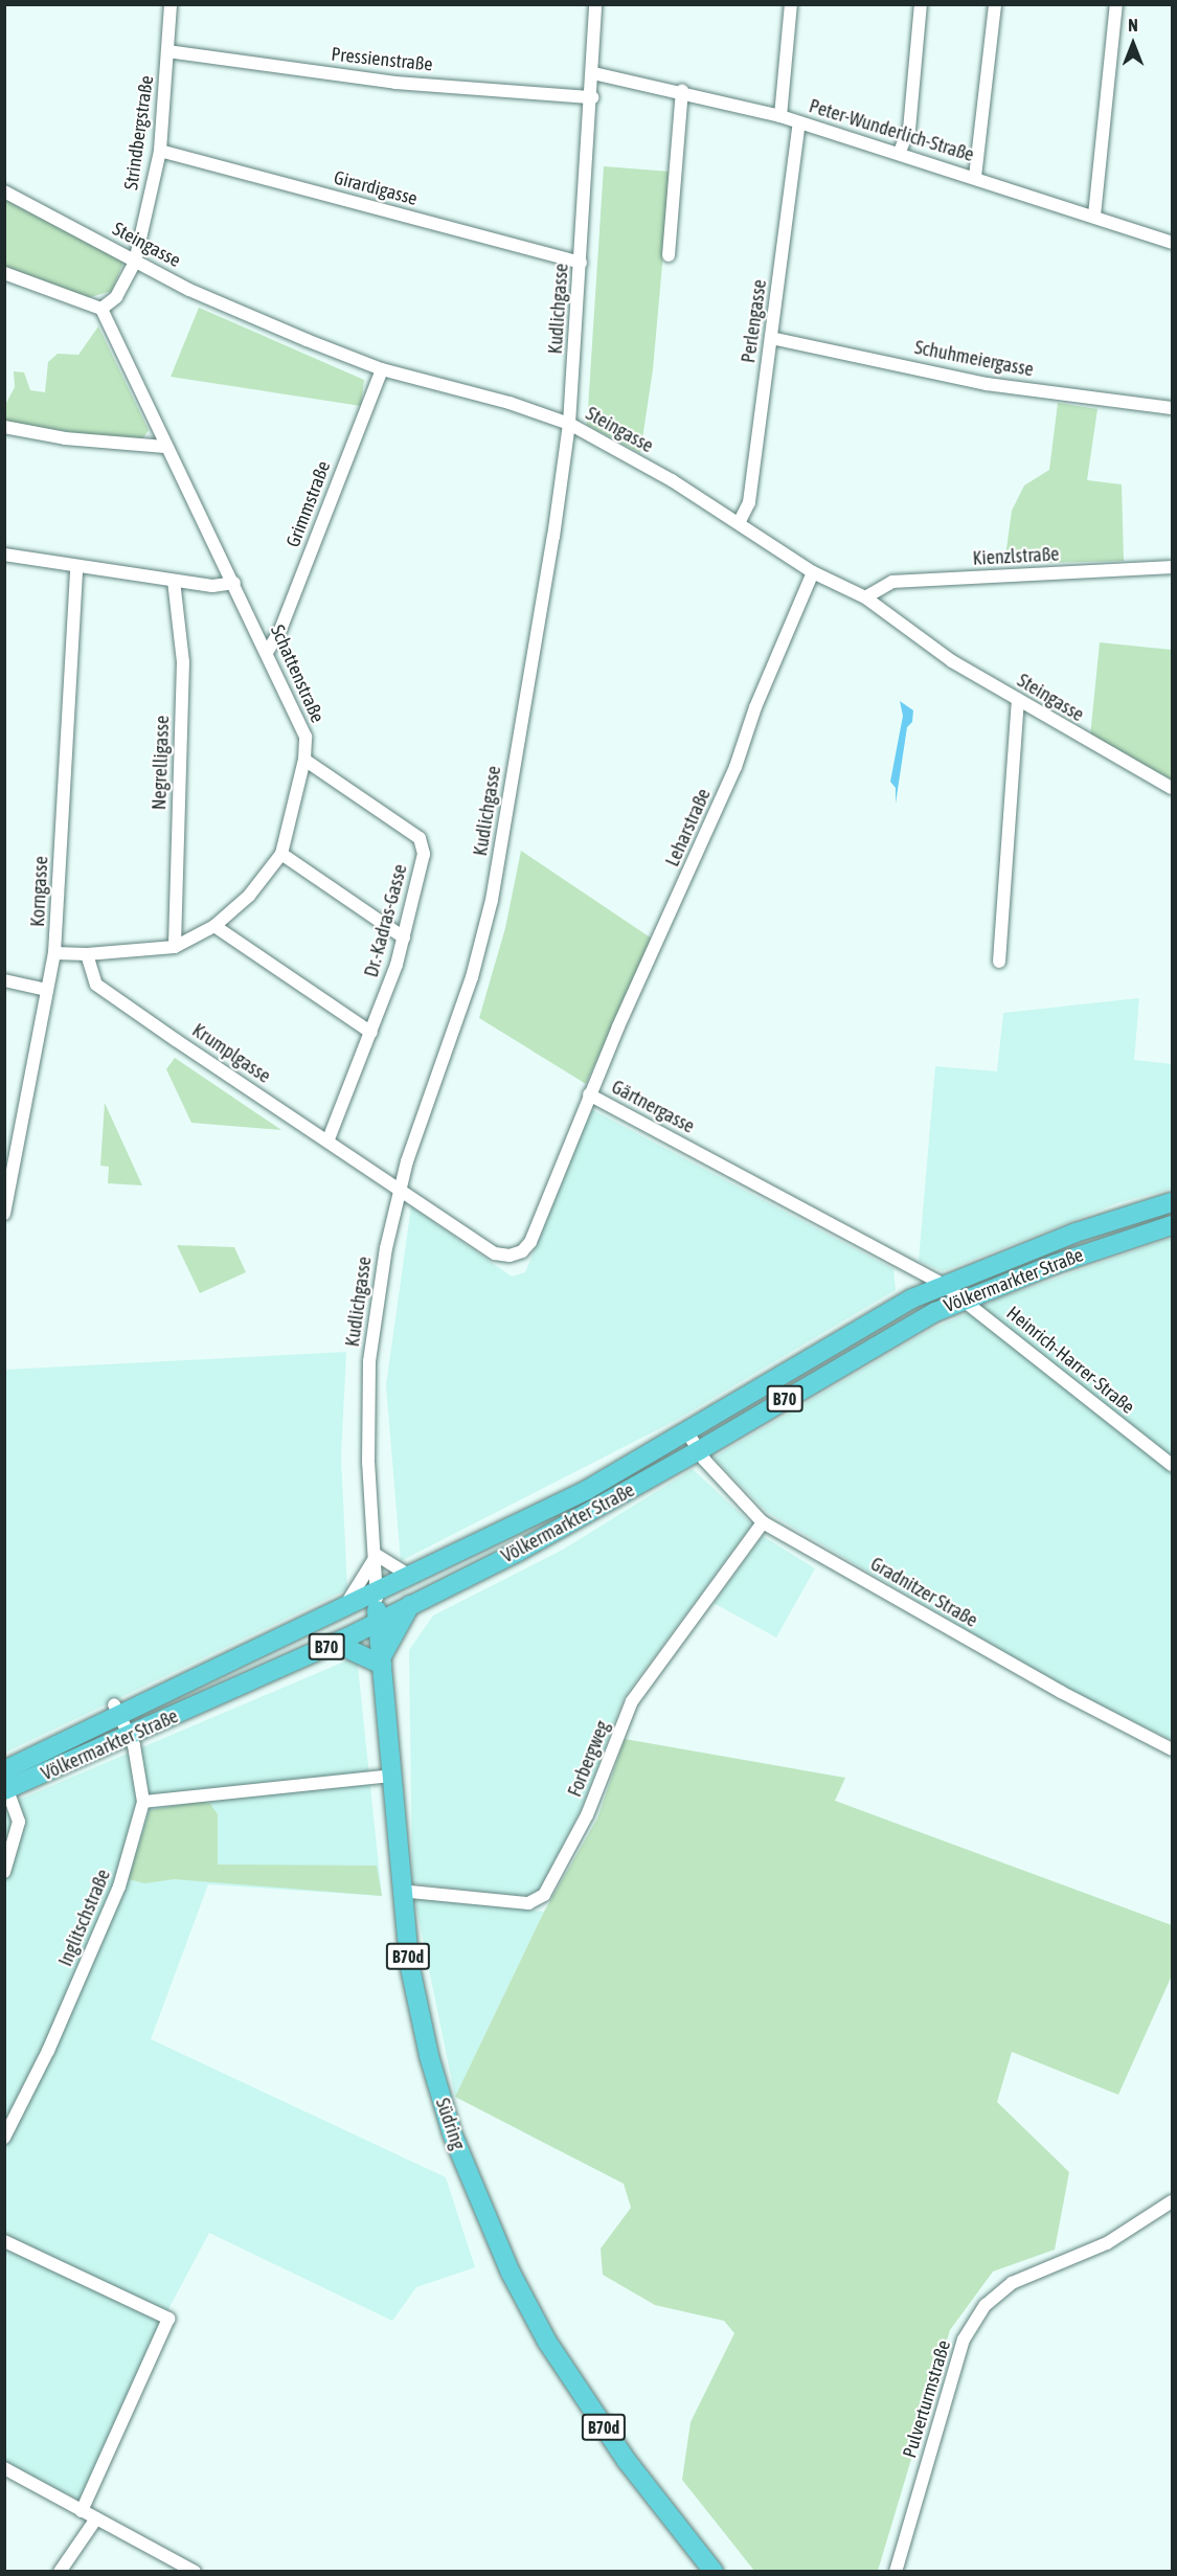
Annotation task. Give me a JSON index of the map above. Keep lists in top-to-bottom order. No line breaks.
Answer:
{"streets":{"main road":["Völkermarkter Straße","B70","B70d","Südring"],"street":["Pressienstraße","Peter-Wunderlich-Straße","Strindbergstraße","Girardigasse","Steingasse","Kudlichgasse","Perlengasse","Schuhmeiergasse","Grimmstraße","Kienzlstraße","Schattenstraße","Negrelligasse","Leharstraße","Korngasse","Dr.-Kadras-Gasse","Krumplgasse","Gärtnergasse","Heinrich-Harrer-Straße","Gradnitzer Straße","Forbergweg","Inglitschstraße","Pulverturmstraße"]},"crossings":[["Pressienstraße","Strindbergstraße"],["Pressienstraße","Kudlichgasse"],["Peter-Wunderlich-Straße","Kudlichgasse"],["Peter-Wunderlich-Straße","Perlengasse"],["Strindbergstraße","Girardigasse"],["Strindbergstraße","Steingasse"],["Strindbergstraße","Schattenstraße"],["Girardigasse","Kudlichgasse"],["Steingasse","Kudlichgasse"],["Steingasse","Perlengasse"],["Steingasse","Grimmstraße"],["Steingasse","Kienzlstraße"],["Steingasse","Leharstraße"],["Kudlichgasse","Krumplgasse"],["Kudlichgasse","Gärtnergasse"],["Kudlichgasse","Südring"],["Perlengasse","Schuhmeiergasse"],["Grimmstraße","Schattenstraße"],["Schattenstraße","Negrelligasse"],["Schattenstraße","Dr.-Kadras-Gasse"],["Schattenstraße","Krumplgasse"],["Leharstraße","Gärtnergasse"],["Dr.-Kadras-Gasse","Krumplgasse"],["Krumplgasse","Gärtnergasse"],["Gärtnergasse","Völkermarkter Straße"],["Gärtnergasse","Heinrich-Harrer-Straße"],["Völkermarkter Straße","Heinrich-Harrer-Straße"],["Völkermarkter Straße","Gradnitzer Straße"],["Völkermarkter Straße","Inglitschstraße"],["Gradnitzer Straße","Forbergweg"],["Forbergweg","Südring"]],"north":"top"}
